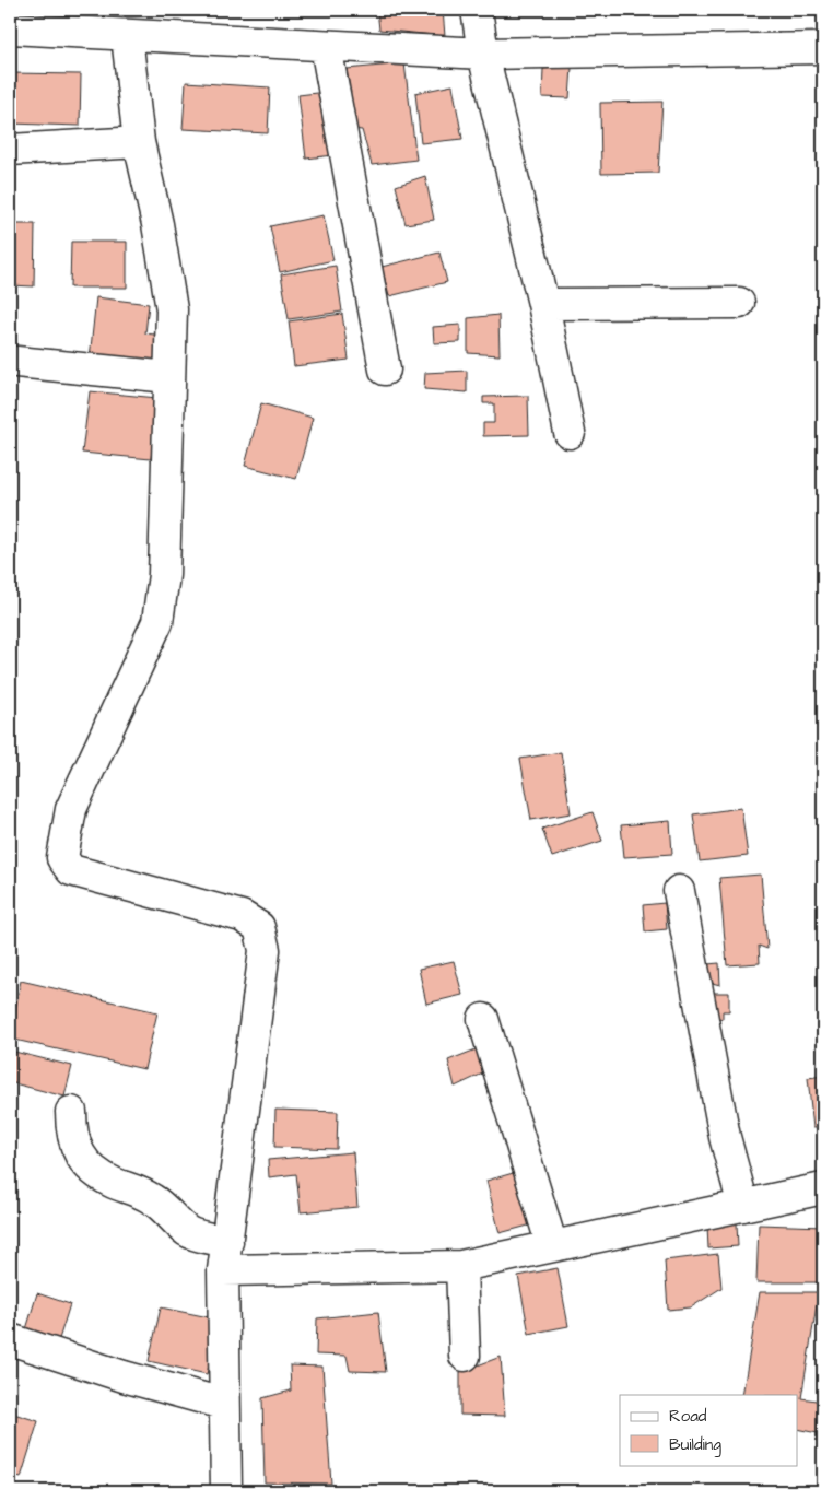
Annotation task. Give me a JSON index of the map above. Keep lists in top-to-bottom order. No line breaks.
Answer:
{"legend":["Road","Building"]}
